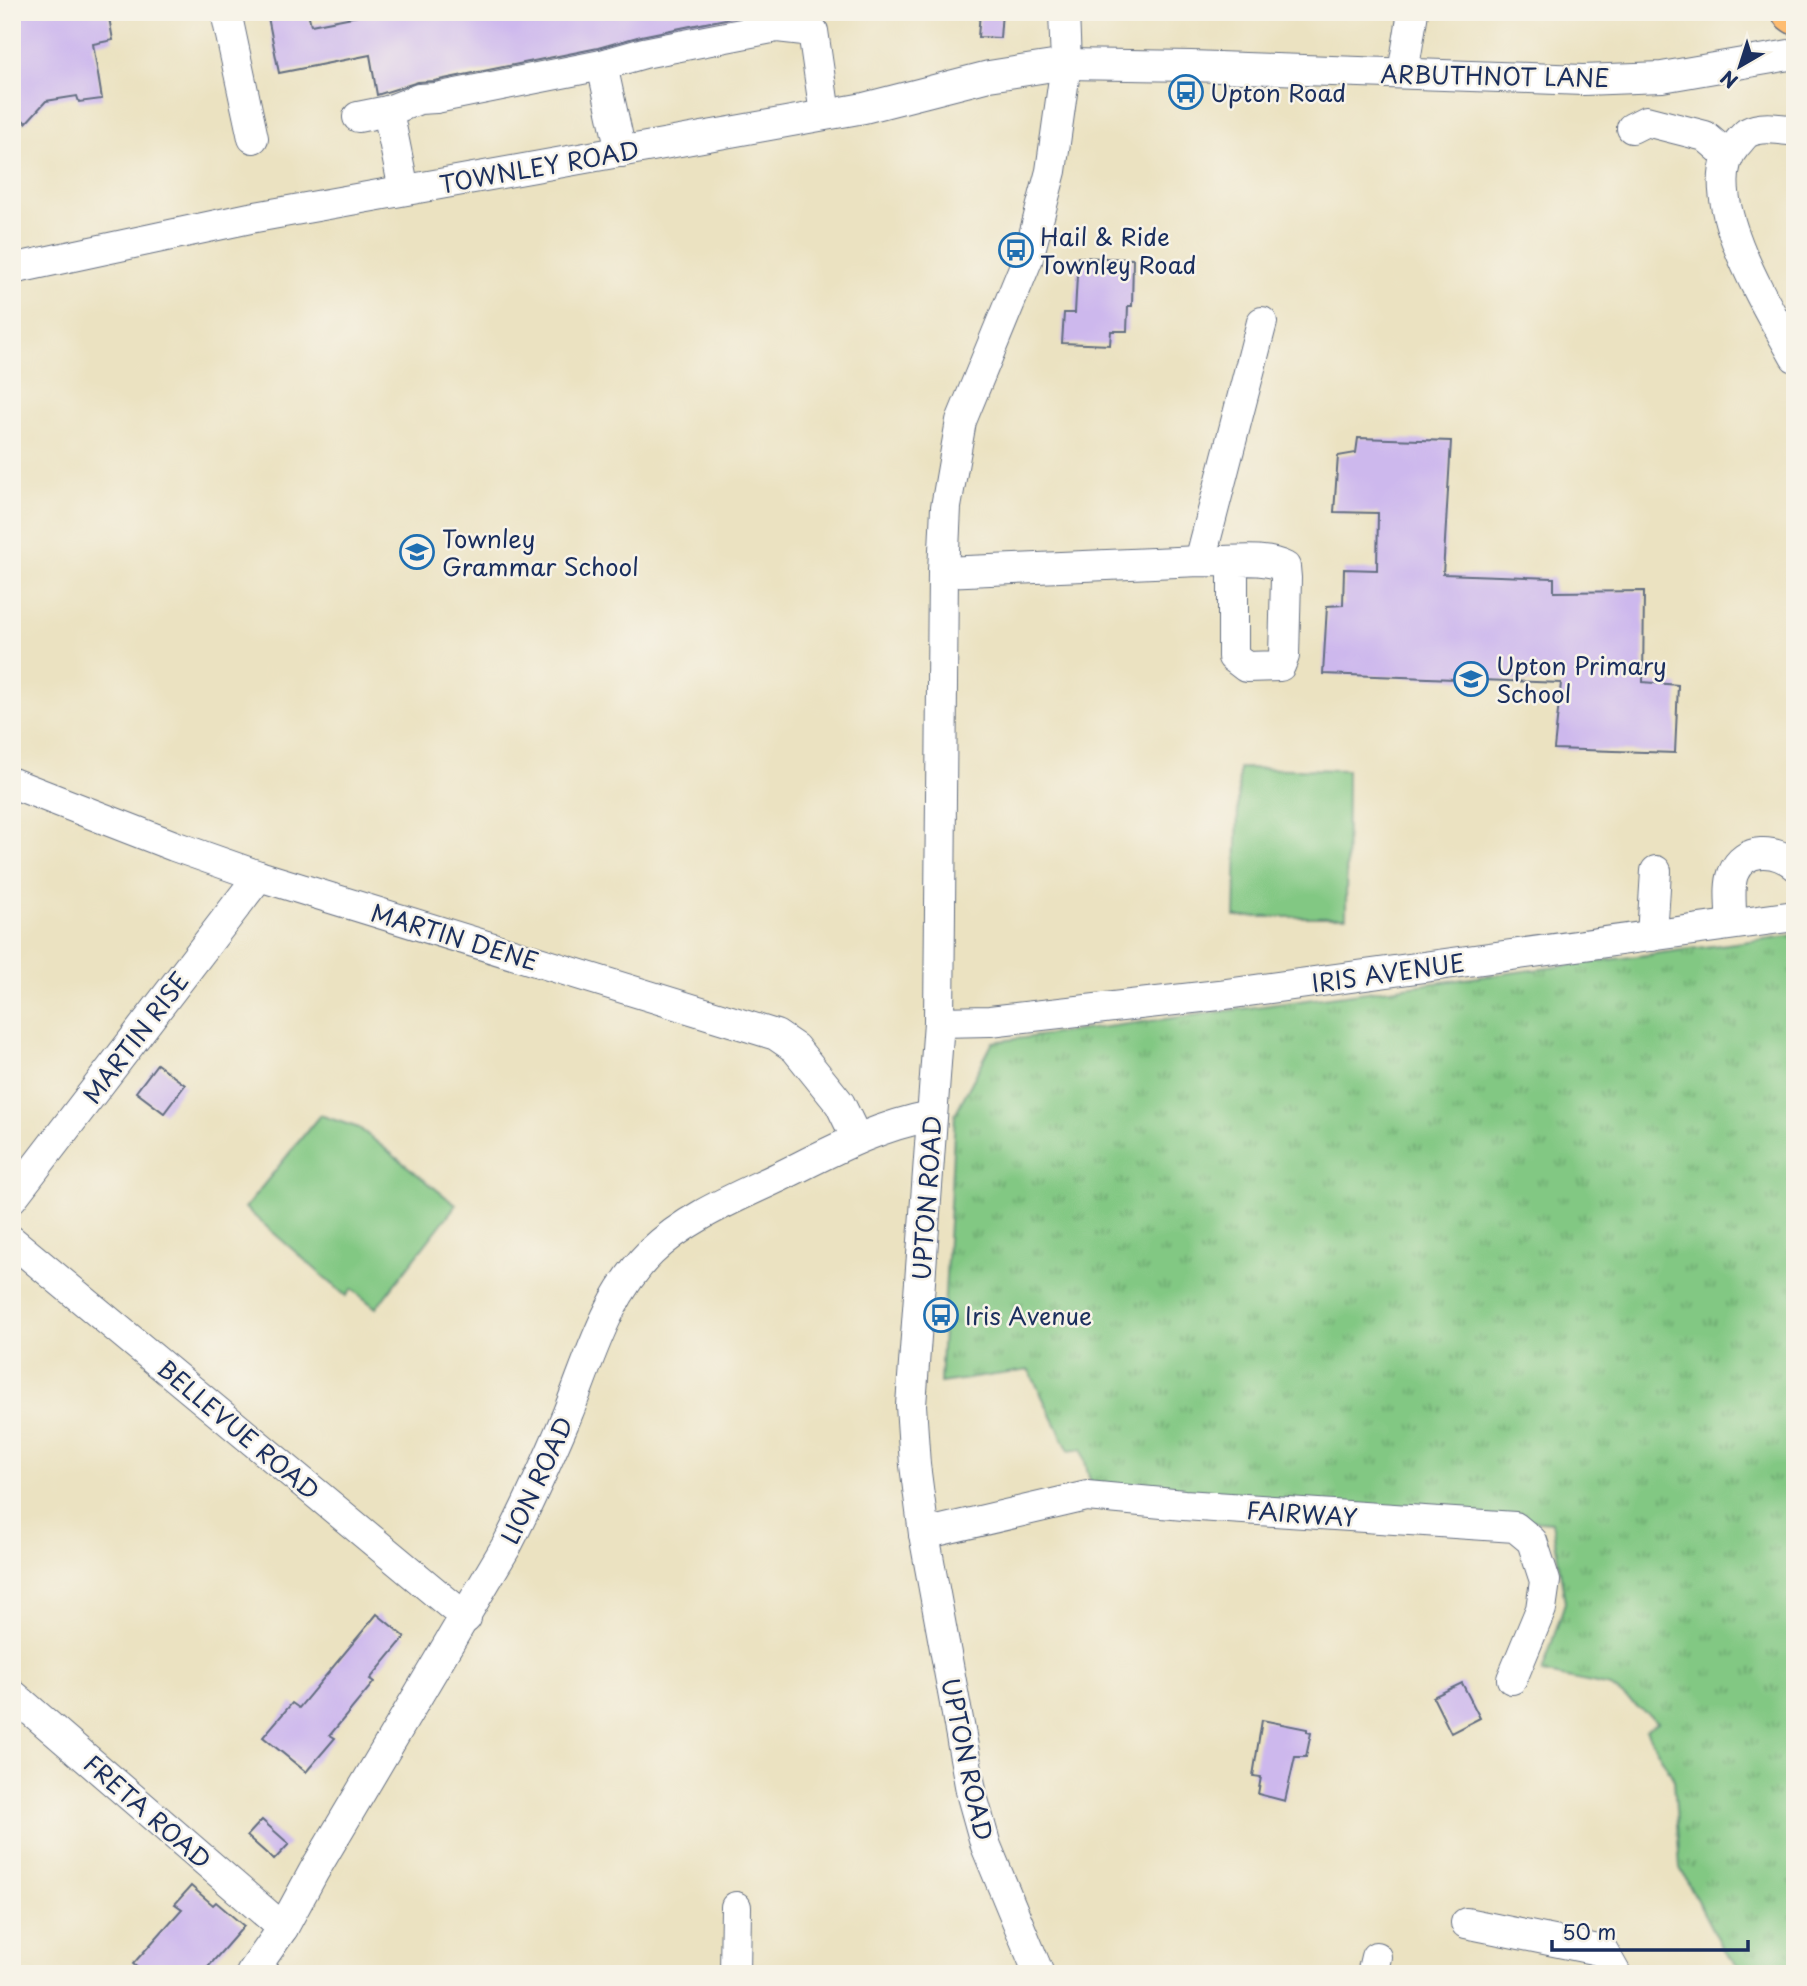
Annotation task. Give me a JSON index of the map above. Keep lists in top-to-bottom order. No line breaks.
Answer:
{"streets":{"street":["ARBUTHNOT LANE","TOWNLEY ROAD","MARTIN DENE","IRIS AVENUE","MARTIN RISE","UPTON ROAD","BELLEVUE ROAD","LION ROAD","FAIRWAY","FRETA ROAD"]},"crossings":[["ARBUTHNOT LANE","TOWNLEY ROAD"],["ARBUTHNOT LANE","UPTON ROAD"],["TOWNLEY ROAD","UPTON ROAD"],["MARTIN DENE","MARTIN RISE"],["MARTIN DENE","LION ROAD"],["IRIS AVENUE","UPTON ROAD"],["UPTON ROAD","LION ROAD"],["UPTON ROAD","FAIRWAY"],["BELLEVUE ROAD","LION ROAD"],["LION ROAD","FRETA ROAD"]],"places":{"bus stop":["Upton Road","Hail & Ride Townley Road","Iris Avenue"],"school or university":["Townley Grammar School","Upton Primary School"]},"scale_bar":"50 m","north":"bottom left"}
